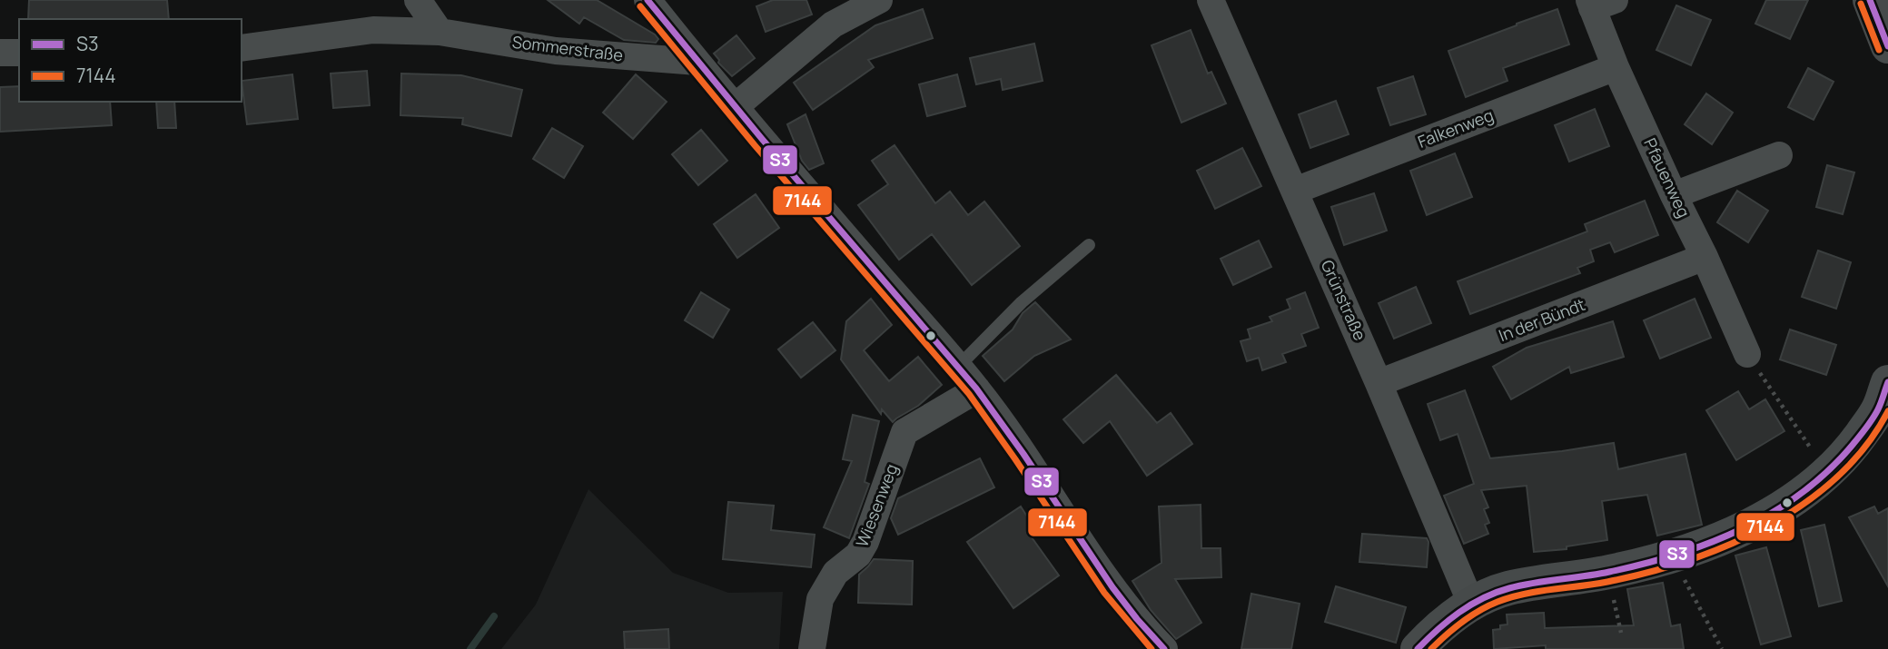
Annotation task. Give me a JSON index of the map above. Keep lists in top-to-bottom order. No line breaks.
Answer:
{"streets":{"street":["Sommerstraße","Falkenweg","Pfauenweg","Grünstraße","In der Bündt","Wiesenweg"]},"crossings":[["Falkenweg","Pfauenweg"],["Falkenweg","Grünstraße"],["Pfauenweg","In der Bündt"],["Grünstraße","In der Bündt"]],"lines":["transit line S3","transit line 7144"],"legend":["S3","7144"]}
